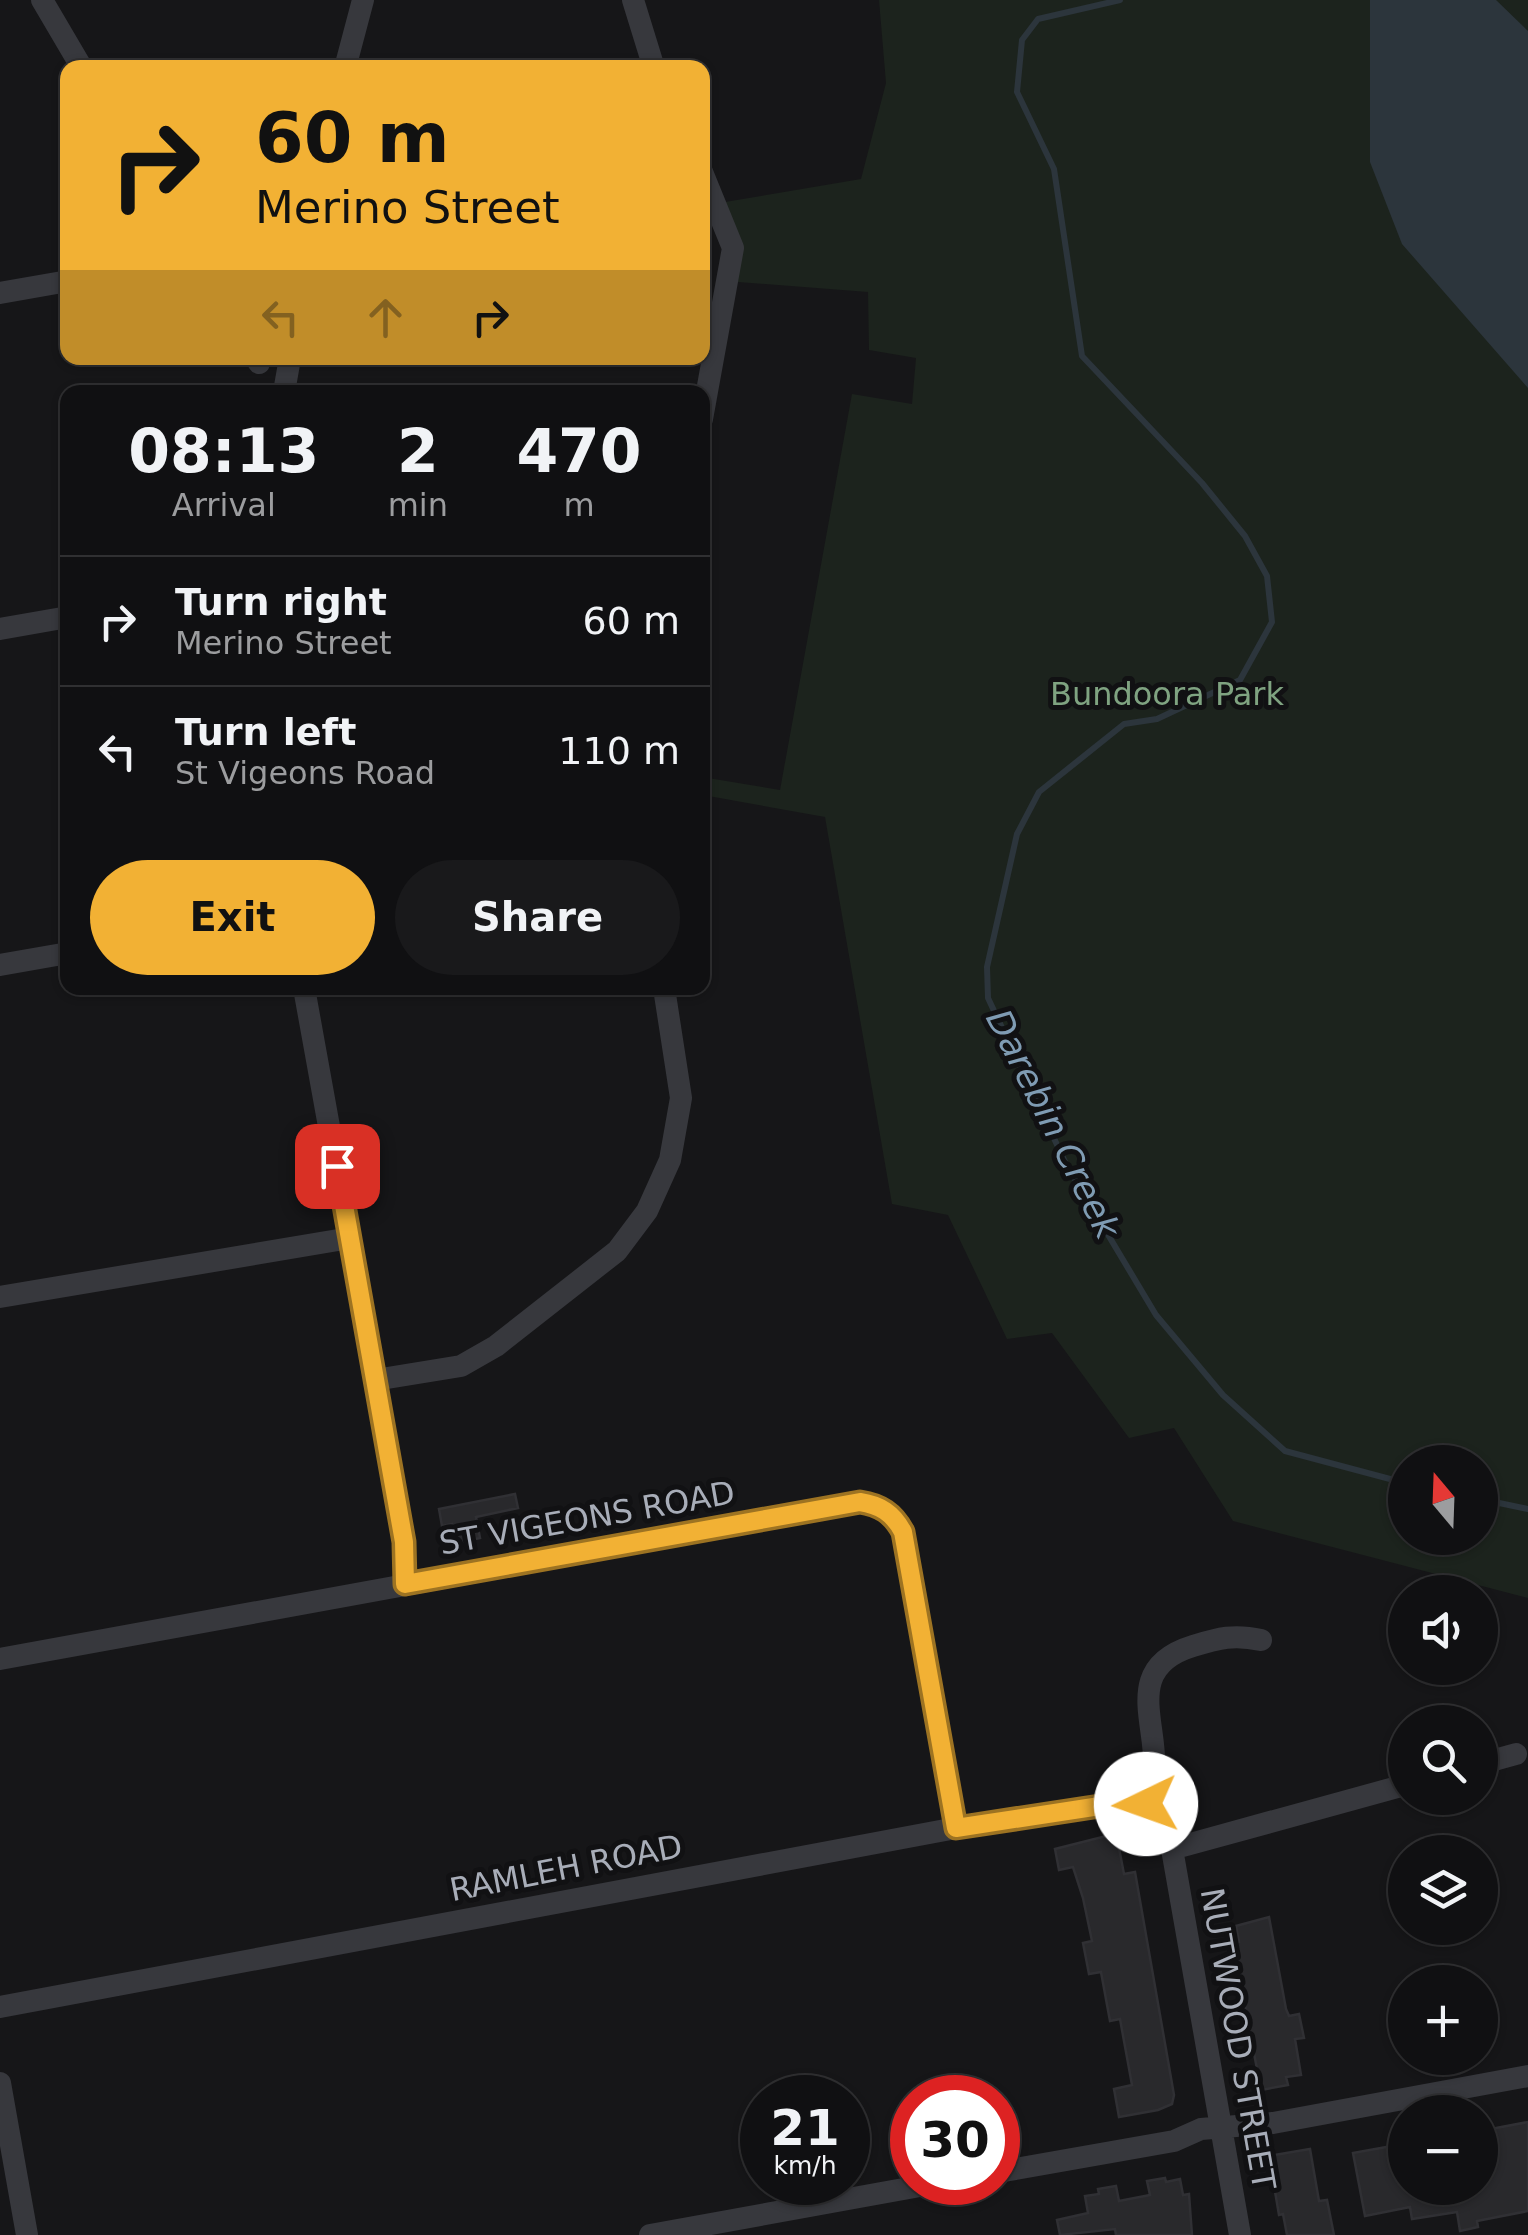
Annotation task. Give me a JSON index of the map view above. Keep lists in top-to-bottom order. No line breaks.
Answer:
{"streets":{"street":["ST VIGEONS ROAD","RAMLEH ROAD","NUTWOOD STREET"]},"crossings":[["ST VIGEONS ROAD","RAMLEH ROAD"],["RAMLEH ROAD","NUTWOOD STREET"]],"water":["Darebin Creek"],"parks":["Bundoora Park"],"north":"top","page":{"turn":["60 m","Merino Street"],"eta":["08:13","Arrival","2","min","470","m"],"list":[{"name":"Turn right","note":"Merino Street","value":"60 m"},{"name":"Turn left","note":"St Vigeons Road","value":"110 m"}],"buttons":["Exit","Share"],"map_buttons":["+","−"],"speed":"21 km/h","limit":"30"}}
